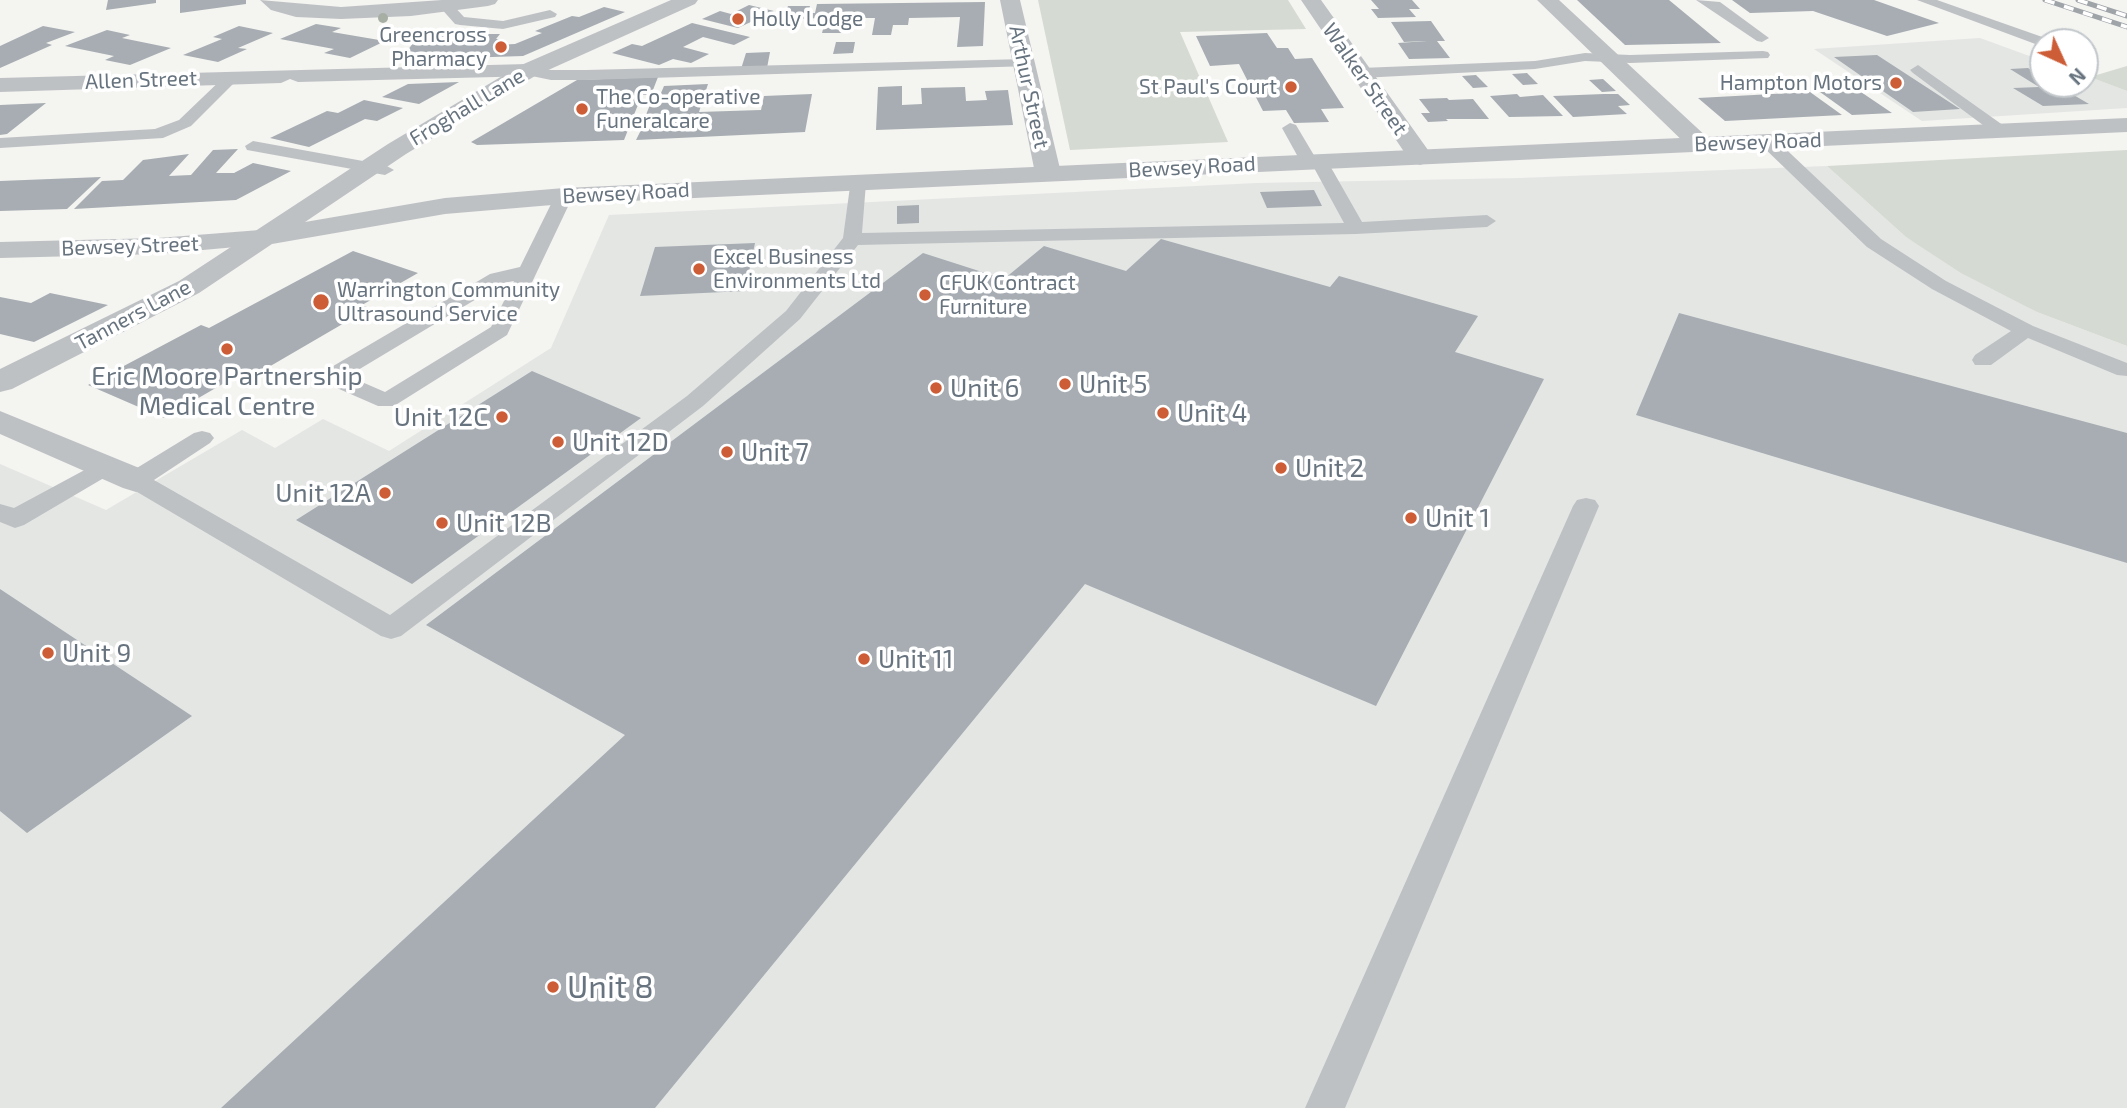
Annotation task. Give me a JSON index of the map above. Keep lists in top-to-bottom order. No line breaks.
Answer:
{"streets":{"street":["Walker Street","Allen Street","Arthur Street","Froghall Lane","Bewsey Road","Bewsey Street","Tanners Lane"]},"crossings":[["Walker Street","Bewsey Road"],["Allen Street","Froghall Lane"],["Arthur Street","Bewsey Road"],["Froghall Lane","Bewsey Road"],["Froghall Lane","Bewsey Street"],["Froghall Lane","Tanners Lane"],["Bewsey Road","Bewsey Street"],["Bewsey Road","Tanners Lane"],["Bewsey Street","Tanners Lane"]],"places":["Holly Lodge","Greencross Pharmacy","Hampton Motors","St Paul's Court","The Co-operative Funeralcare","Excel Business Environments Ltd","CFUK Contract Furniture","Warrington Community Ultrasound Service","Eric Moore Partnership Medical Centre","Unit 5","Unit 6","Unit 4","Unit 12C","Unit 12D","Unit 7","Unit 2","Unit 12A","Unit 1","Unit 12B","Unit 9","Unit 11","Unit 8"],"north":"bottom right"}
